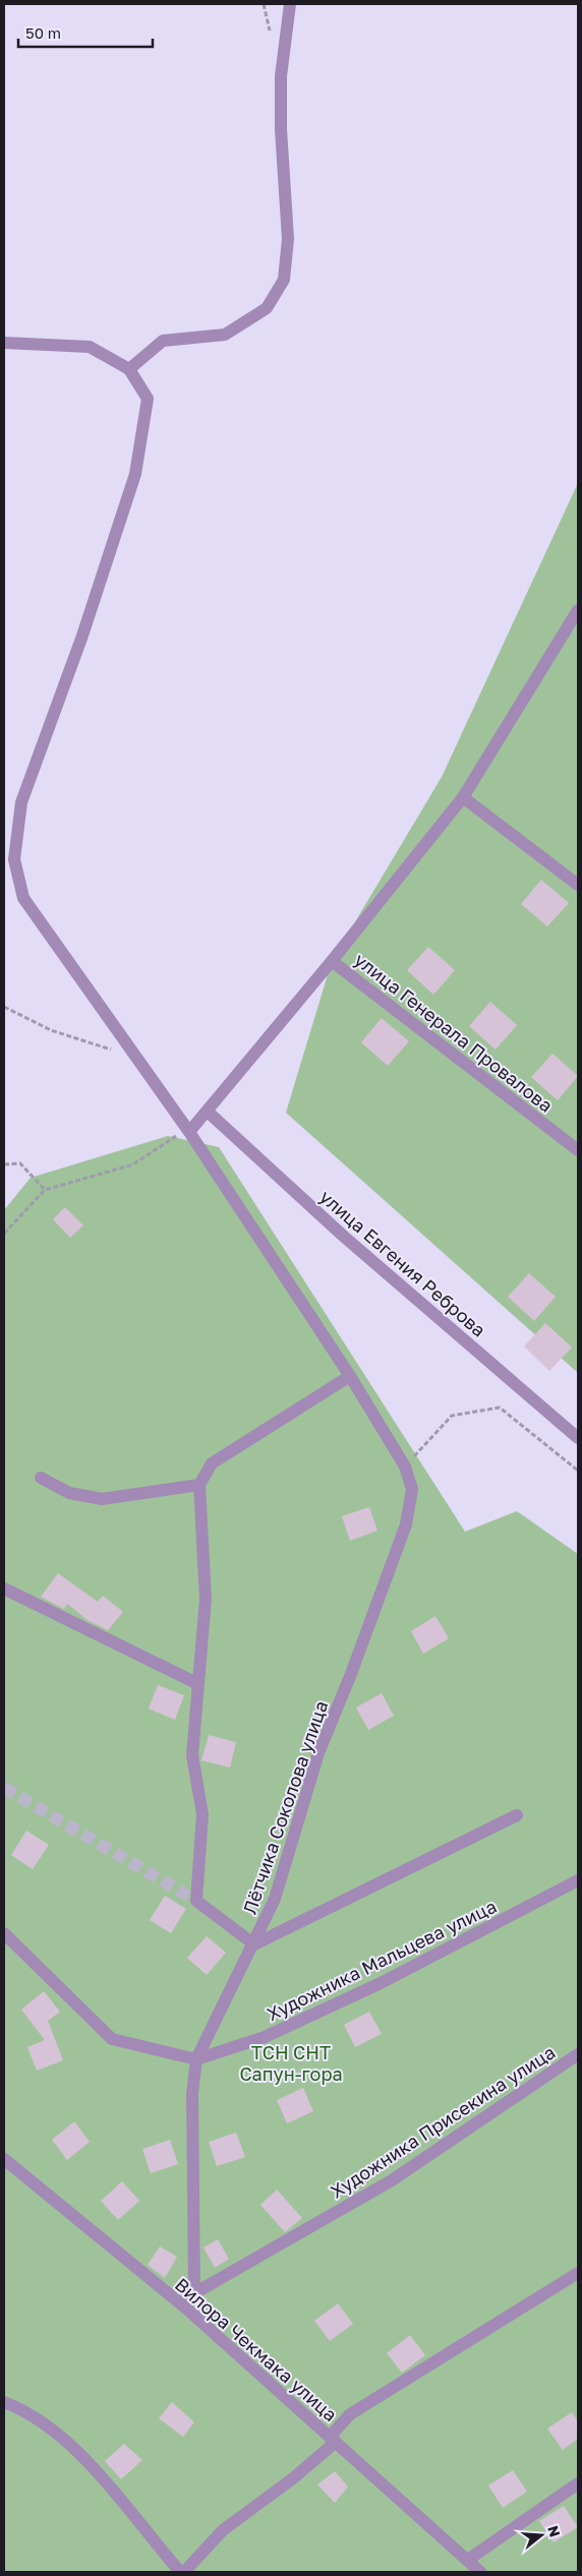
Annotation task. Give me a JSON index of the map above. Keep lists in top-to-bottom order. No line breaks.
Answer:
{"streets":{"street":["улица Генерала Провалова","улица Евгения Реброва","Лётчика Соколова улица","Художника Мальцева улица","Художника Присекина улица","Вилора Чекмака улица"]},"crossings":[["Лётчика Соколова улица","Художника Мальцева улица"],["Лётчика Соколова улица","Художника Присекина улица"]],"parks":["ТСН СНТ Сапун-гора"],"scale_bar":"50 m","north":"right"}
